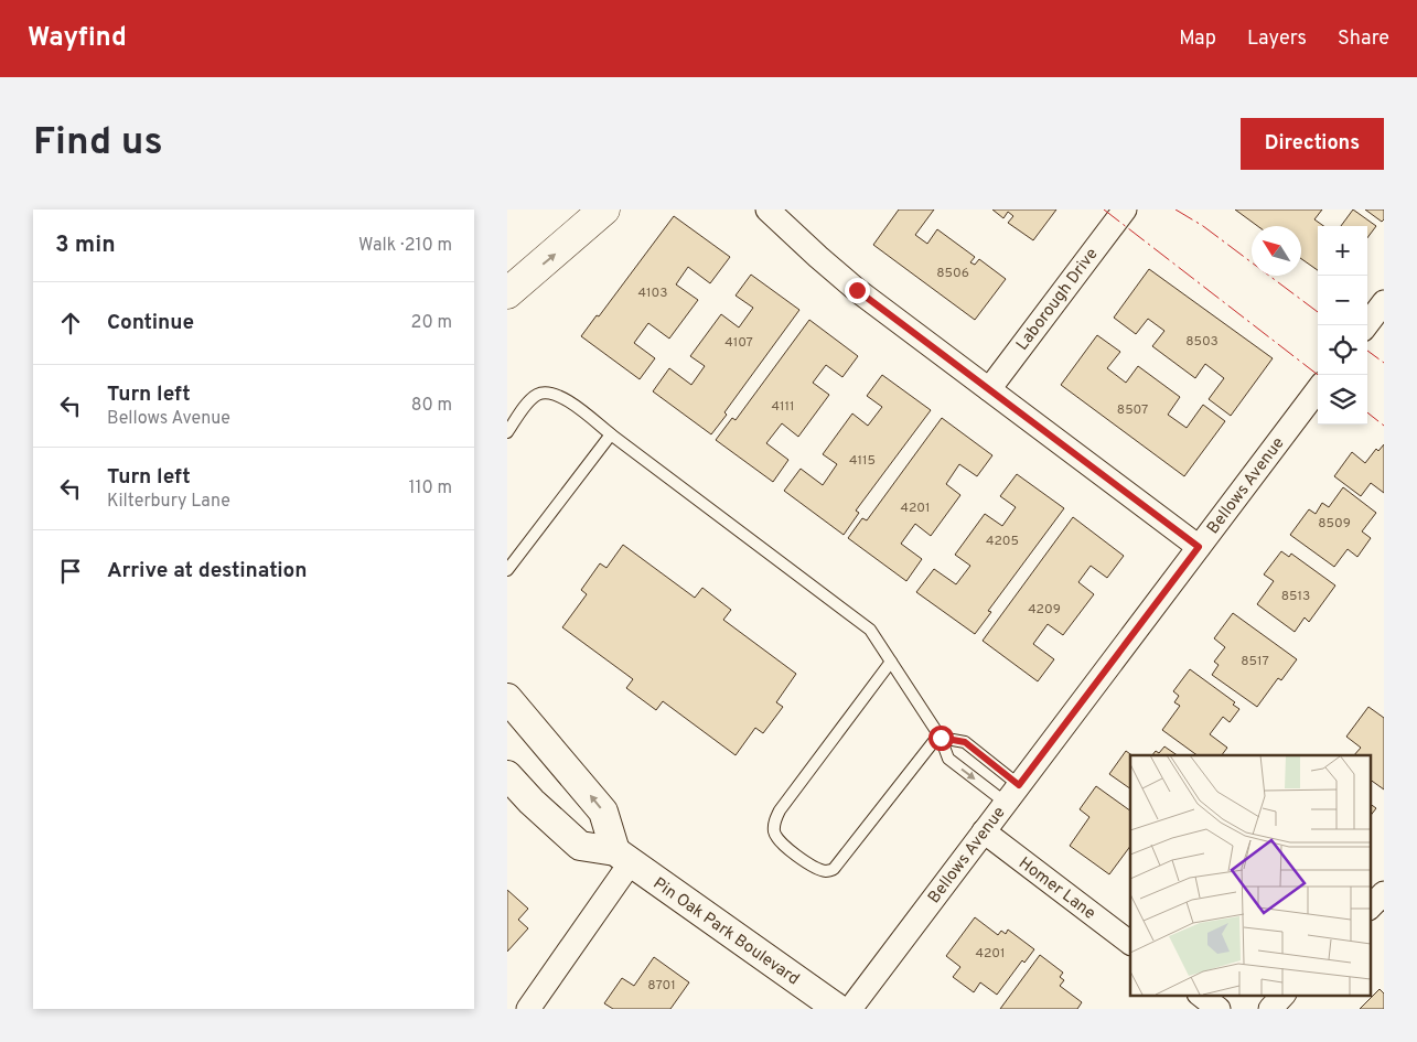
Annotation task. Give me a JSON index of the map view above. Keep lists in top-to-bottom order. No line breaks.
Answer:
{"streets":{"street":["Laborough Drive","Bellows Avenue","Homer Lane","Pin Oak Park Boulevard"]},"crossings":[["Bellows Avenue","Homer Lane"]],"house_numbers":["8506","4103","8503","4107","4111","8507","4115","4201","8509","4205","8513","4209","8517","4201","8701"],"north":"top left","page":{"header":"Wayfind","nav":["Map","Layers","Share"],"buttons":"Directions","title":"Find us","heading":["3 min","Walk · 210 m"],"map_buttons":["+","−"],"list":[["Continue","20 m"],["Turn left","Bellows Avenue","80 m"],["Turn left","Kilterbury Lane","110 m"],"Arrive at destination"]}}
